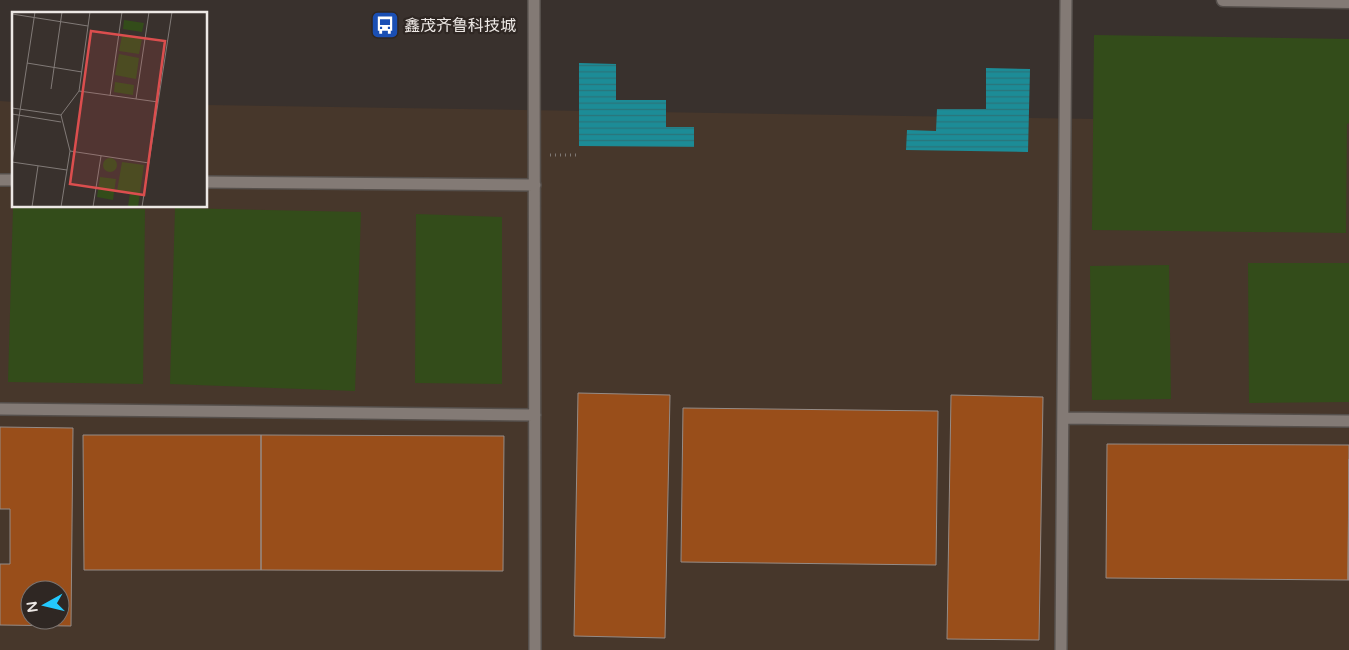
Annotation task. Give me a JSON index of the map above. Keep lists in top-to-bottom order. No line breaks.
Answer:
{"places":{"bus stop":["鑫茂齐鲁科技城"]},"north":"left"}
